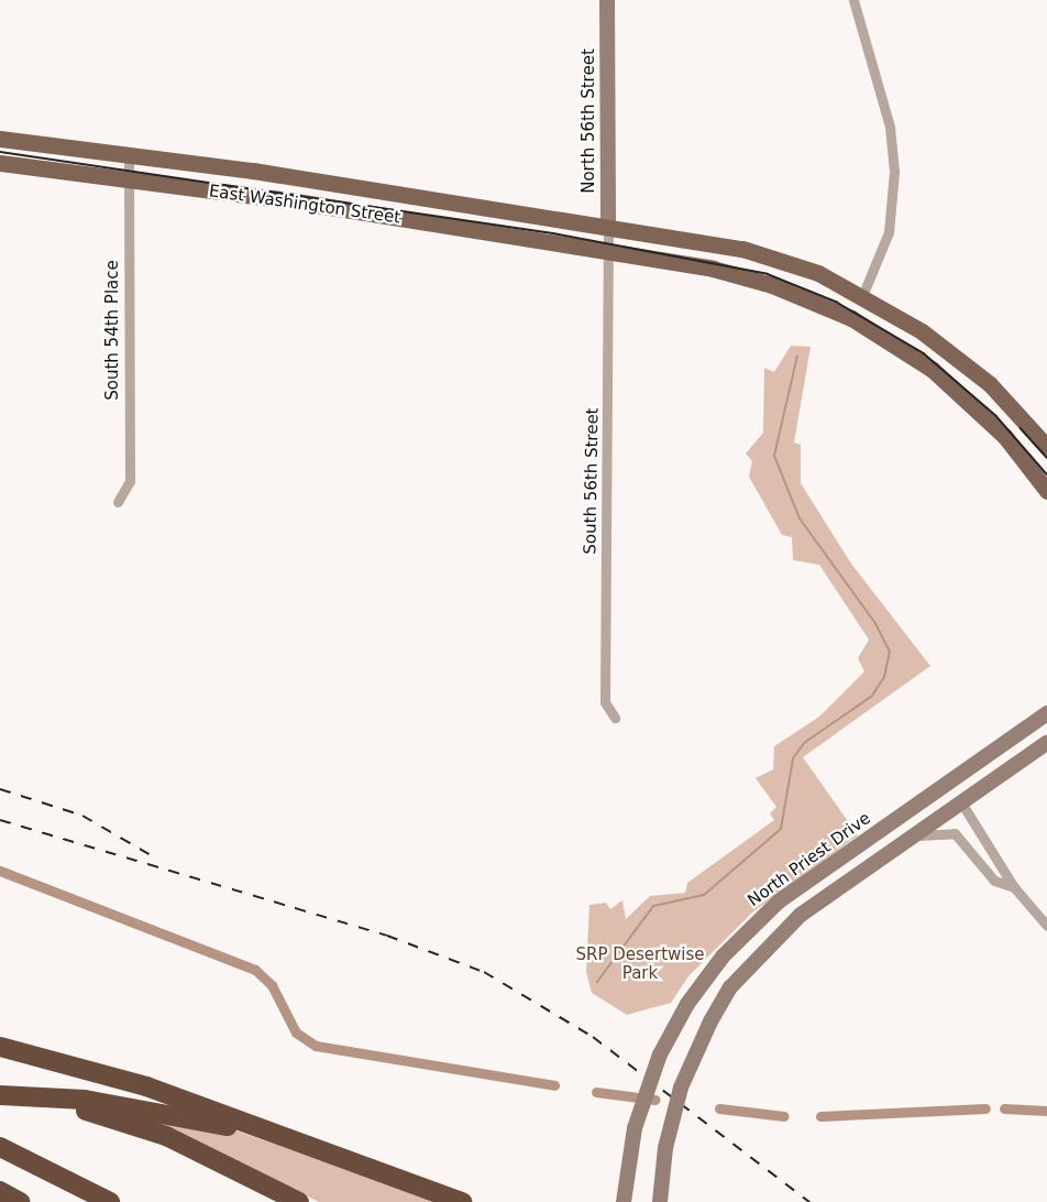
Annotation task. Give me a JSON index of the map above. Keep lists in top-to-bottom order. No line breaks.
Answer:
{"streets":{"main road":["North 56th Street","East Washington Street","North Priest Drive"],"street":["South 54th Place","South 56th Street"]},"crossings":[["North 56th Street","East Washington Street"],["North 56th Street","South 56th Street"],["East Washington Street","South 54th Place"],["East Washington Street","South 56th Street"]],"parks":["SRP Desertwise Park"]}
